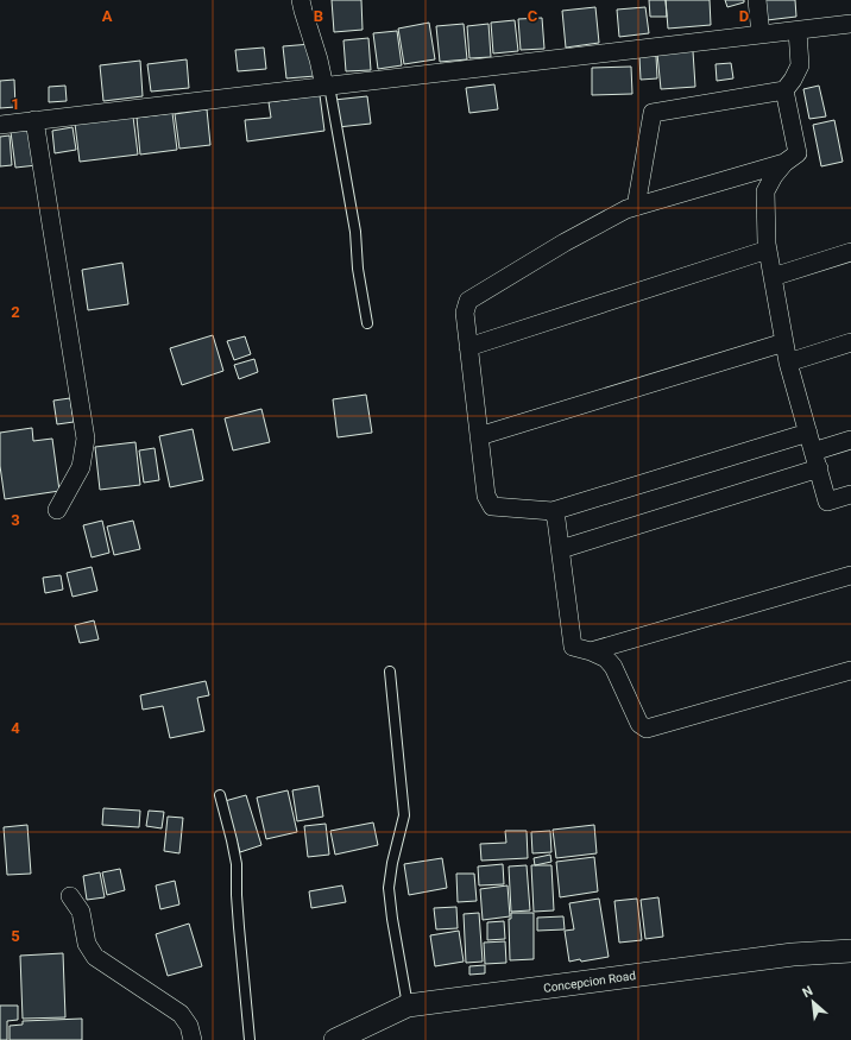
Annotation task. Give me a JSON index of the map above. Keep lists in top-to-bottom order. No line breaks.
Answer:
{"streets":{"street":["Concepcion Road"]},"north":"top left","grid":{"columns":["A","B","C","D"],"rows":["1","2","3","4","5"]}}
